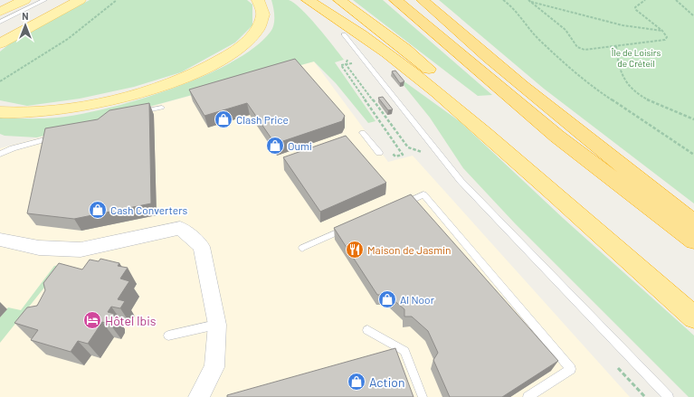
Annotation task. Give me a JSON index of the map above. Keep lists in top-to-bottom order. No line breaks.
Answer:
{"parks":["Île de Loisirs de Créteil"],"places":{"shop":["Clash Price","Oumi","Cash Converters","Al Noor","Action"],"restaurant":["Maison de Jasmin"],"hotel":["Hôtel Ibis"]},"north":"top"}
